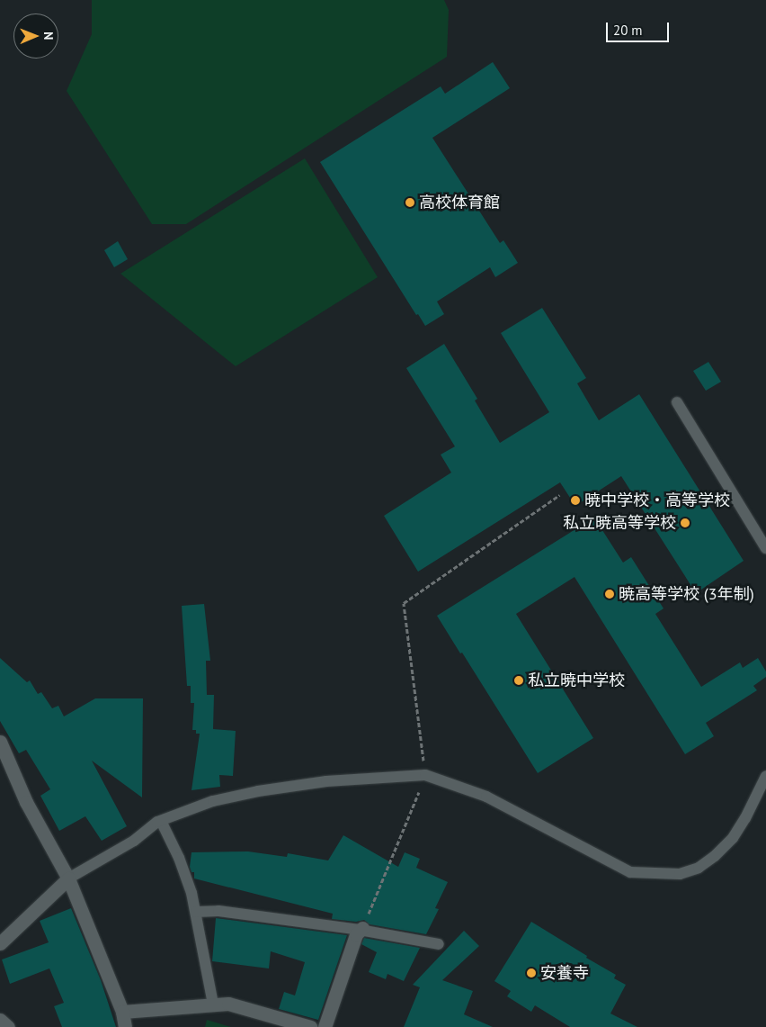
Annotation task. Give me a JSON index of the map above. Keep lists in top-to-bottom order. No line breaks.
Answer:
{"places":["高校体育館","暁中学校・高等学校","私立暁高等学校","暁高等学校 (3年制)","私立暁中学校","安養寺"],"scale_bar":"20 m","north":"right"}
